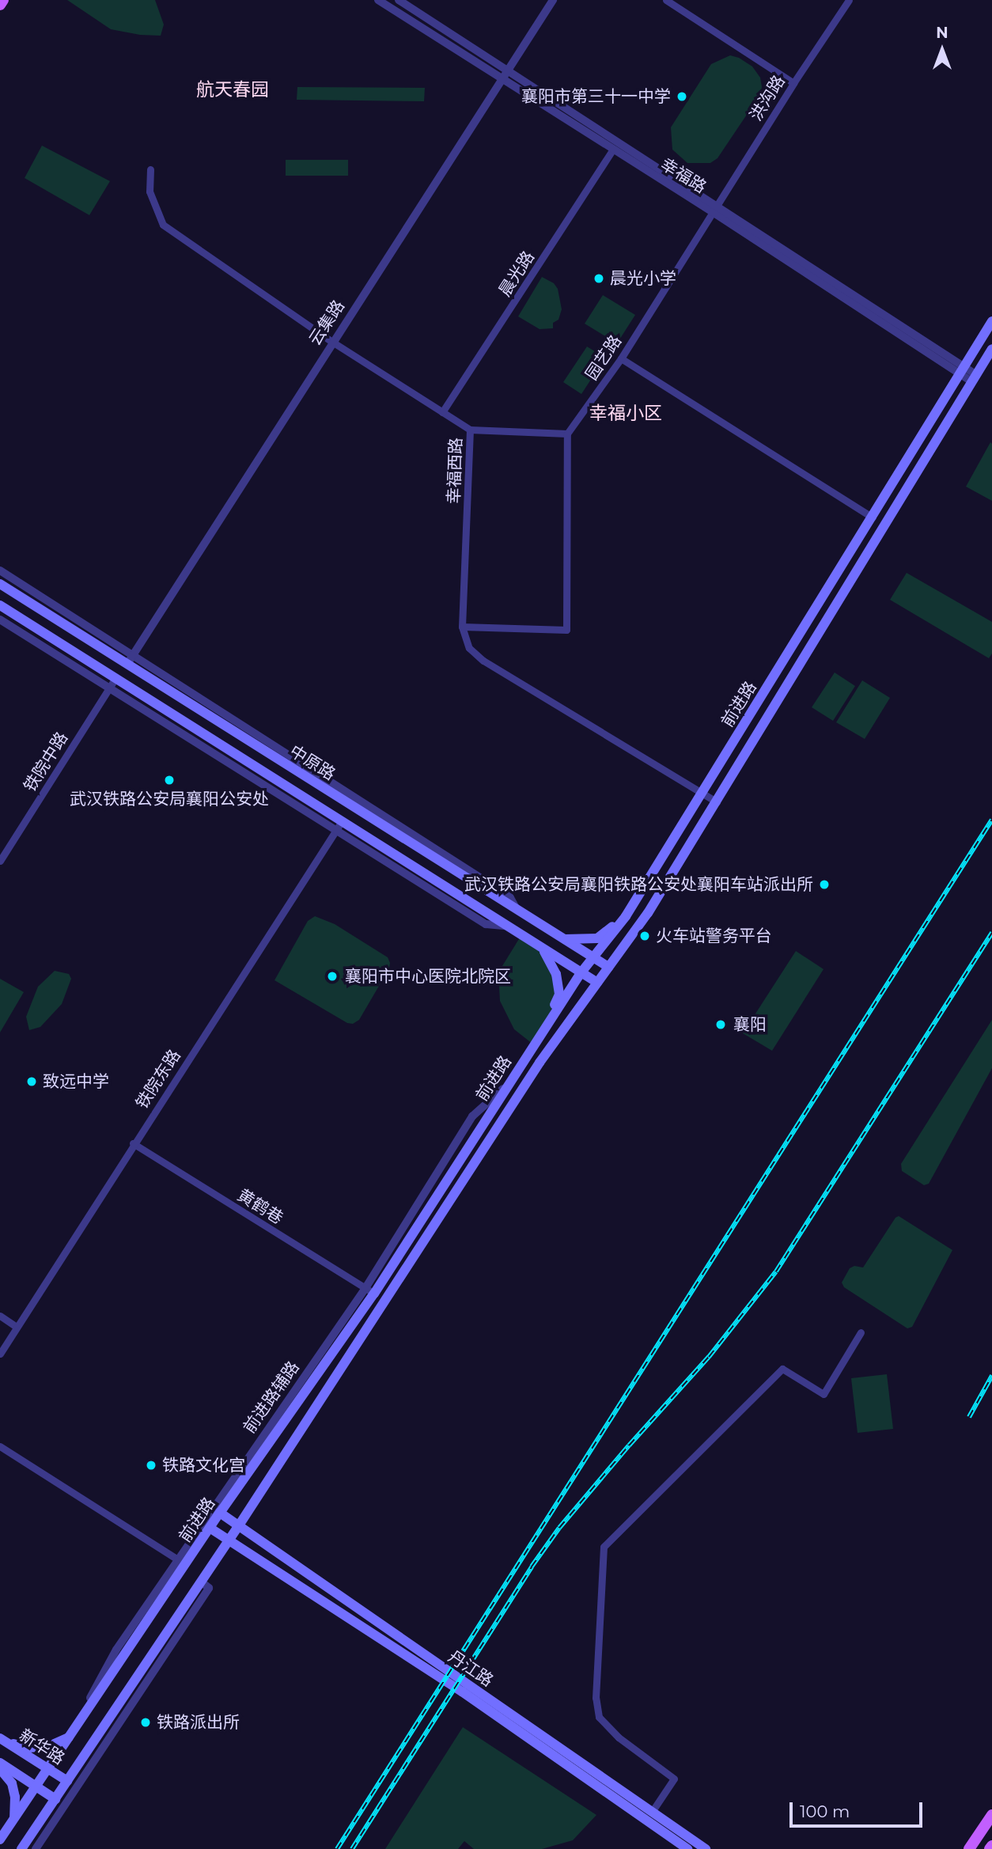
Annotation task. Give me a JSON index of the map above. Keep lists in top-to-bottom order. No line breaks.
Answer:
{"streets":{"main road":["前进路","中原路","丹江路","新华路"],"street":["洪沟路","幸福路","晨光路","云集路","园艺路","幸福西路","铁院中路","铁院东路","黄鹤巷","前进路辅路"]},"crossings":[["洪沟路","幸福路"],["洪沟路","园艺路"],["幸福路","晨光路"],["幸福路","云集路"],["幸福路","园艺路"],["幸福路","前进路"],["晨光路","幸福西路"],["云集路","幸福西路"],["云集路","中原路"],["幸福西路","前进路"],["前进路","中原路"],["前进路","黄鹤巷"],["前进路","前进路辅路"],["前进路","丹江路"],["前进路","新华路"],["铁院中路","中原路"],["中原路","铁院东路"],["铁院东路","黄鹤巷"],["黄鹤巷","前进路辅路"]],"districts":["航天春园","幸福小区"],"places":["襄阳市第三十一中学","晨光小学","武汉铁路公安局襄阳公安处","武汉铁路公安局襄阳铁路公安处襄阳车站派出所","火车站警务平台","襄阳市中心医院北院区","襄阳","致远中学","铁路文化宫","铁路派出所"],"scale_bar":"100 m","north":"top"}
